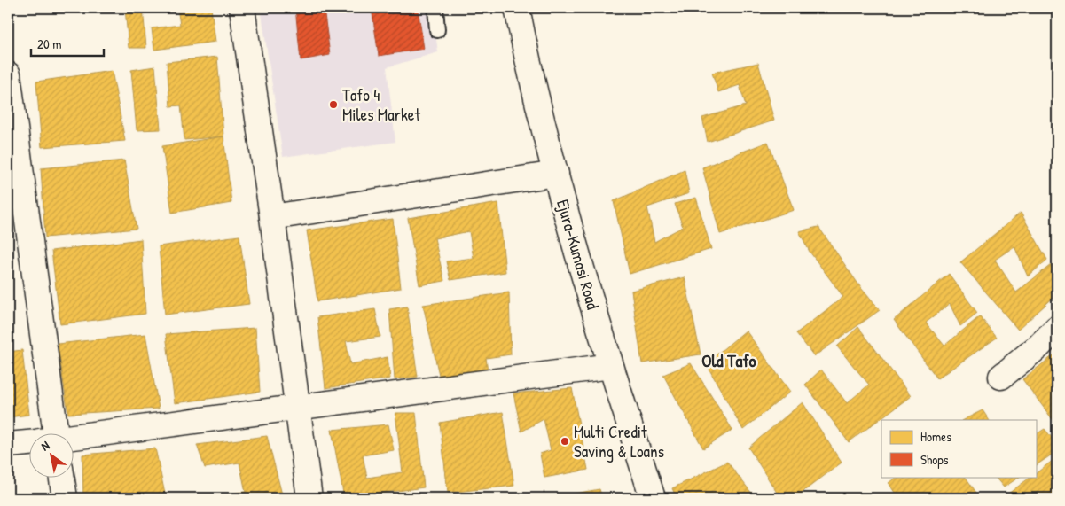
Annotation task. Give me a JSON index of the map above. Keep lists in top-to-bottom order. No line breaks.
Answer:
{"streets":{"street":["Ejura-Kumasi Road"]},"districts":["Old Tafo"],"places":["Tafo 4 Miles Market","Multi Credit Saving & Loans"],"legend":["Homes","Shops"],"scale_bar":"20 m","north":"top left"}
